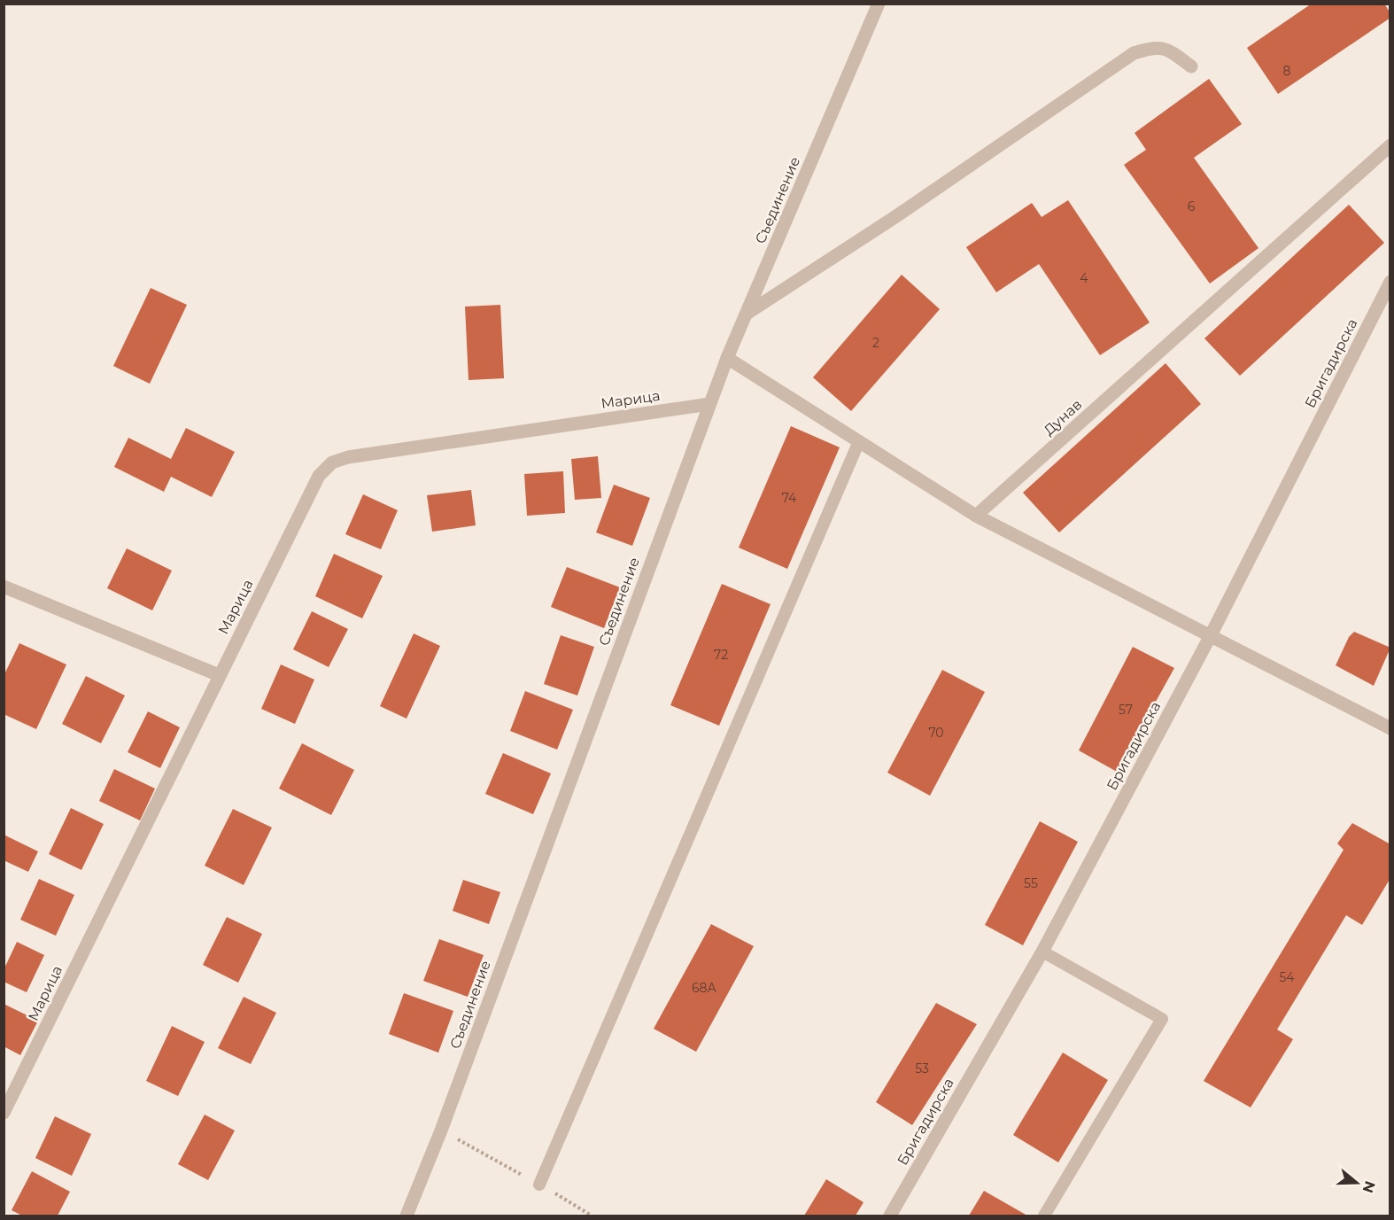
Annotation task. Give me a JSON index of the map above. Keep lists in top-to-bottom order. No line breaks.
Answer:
{"streets":{"street":["Съединение","Бригадирска","Марица","Дунав"]},"crossings":[["Съединение","Марица"]],"house_numbers":["8","6","4","2","74","72","57","70","55","54","68А","53"],"north":"right"}
